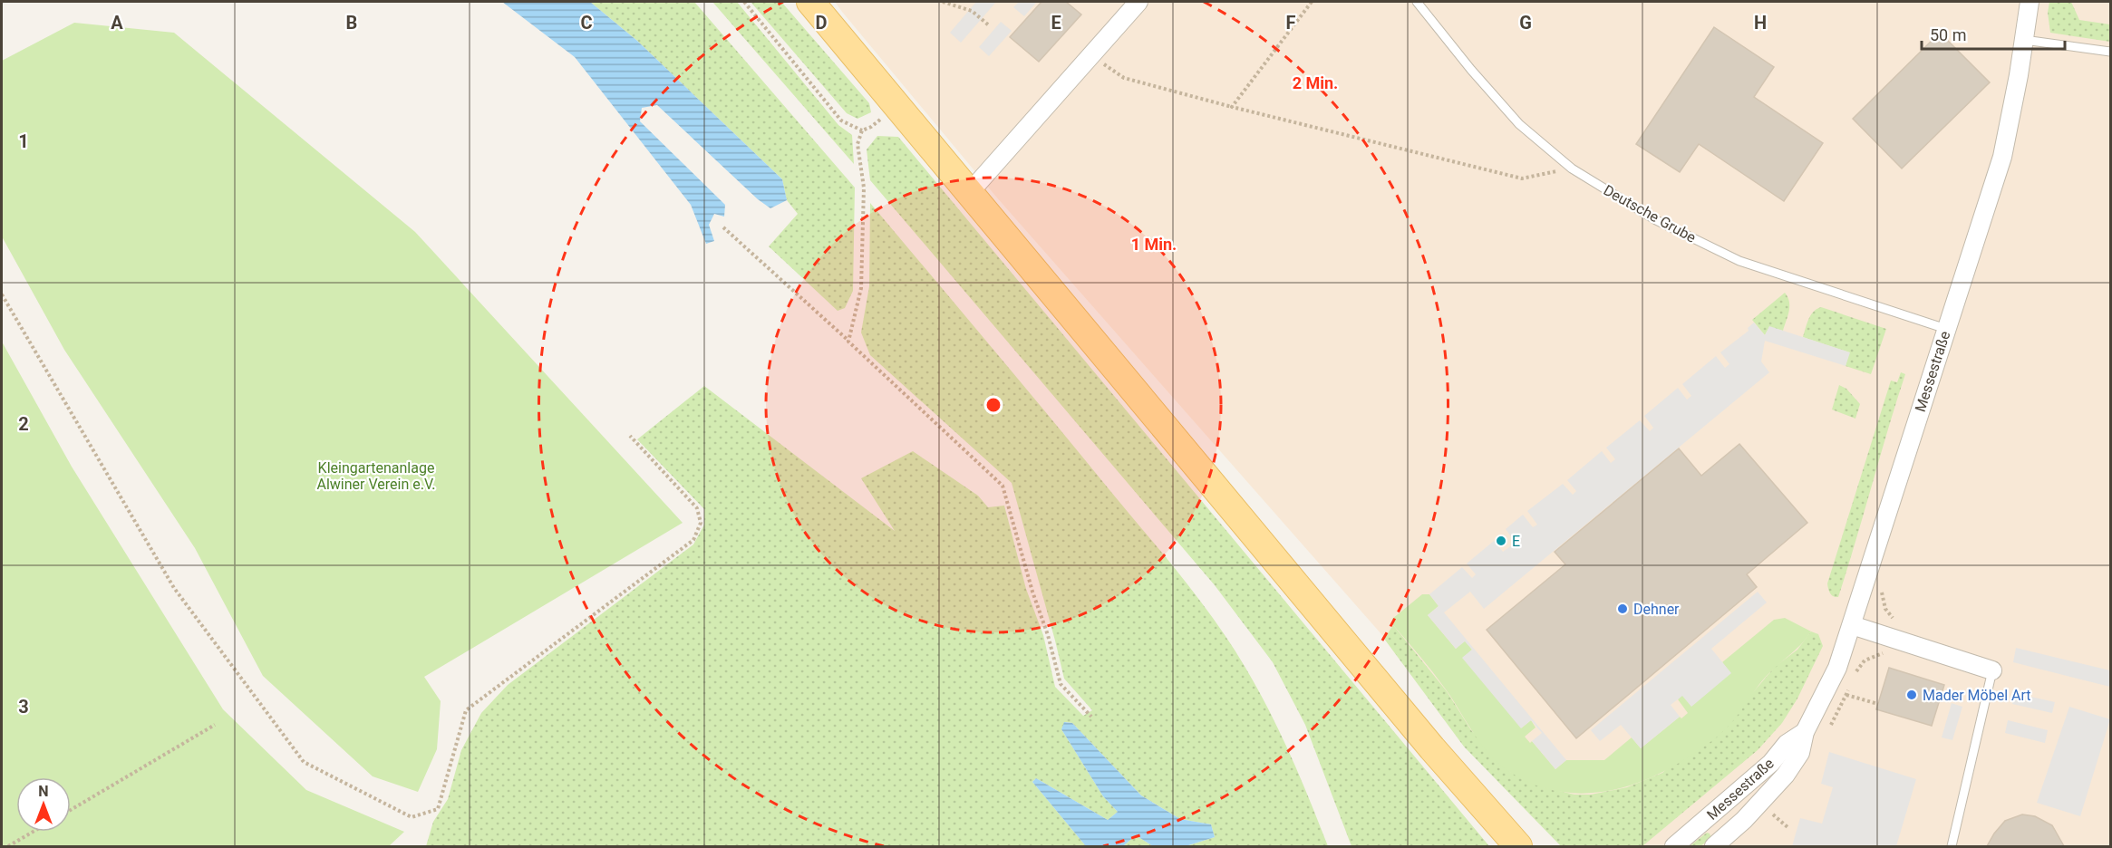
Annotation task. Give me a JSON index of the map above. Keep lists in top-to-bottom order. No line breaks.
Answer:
{"streets":{"street":["Messestraße"],"lane":["Deutsche Grube"]},"crossings":[["Deutsche Grube","Messestraße"]],"parks":["Kleingartenanlage Alwiner Verein e.V."],"places":["E","Dehner","Mader Möbel Art"],"scale_bar":"50 m","north":"top","grid":{"columns":["A","B","C","D","E","F","G","H"],"rows":["1","2","3"]},"rings":["2 Min.","1 Min."]}
